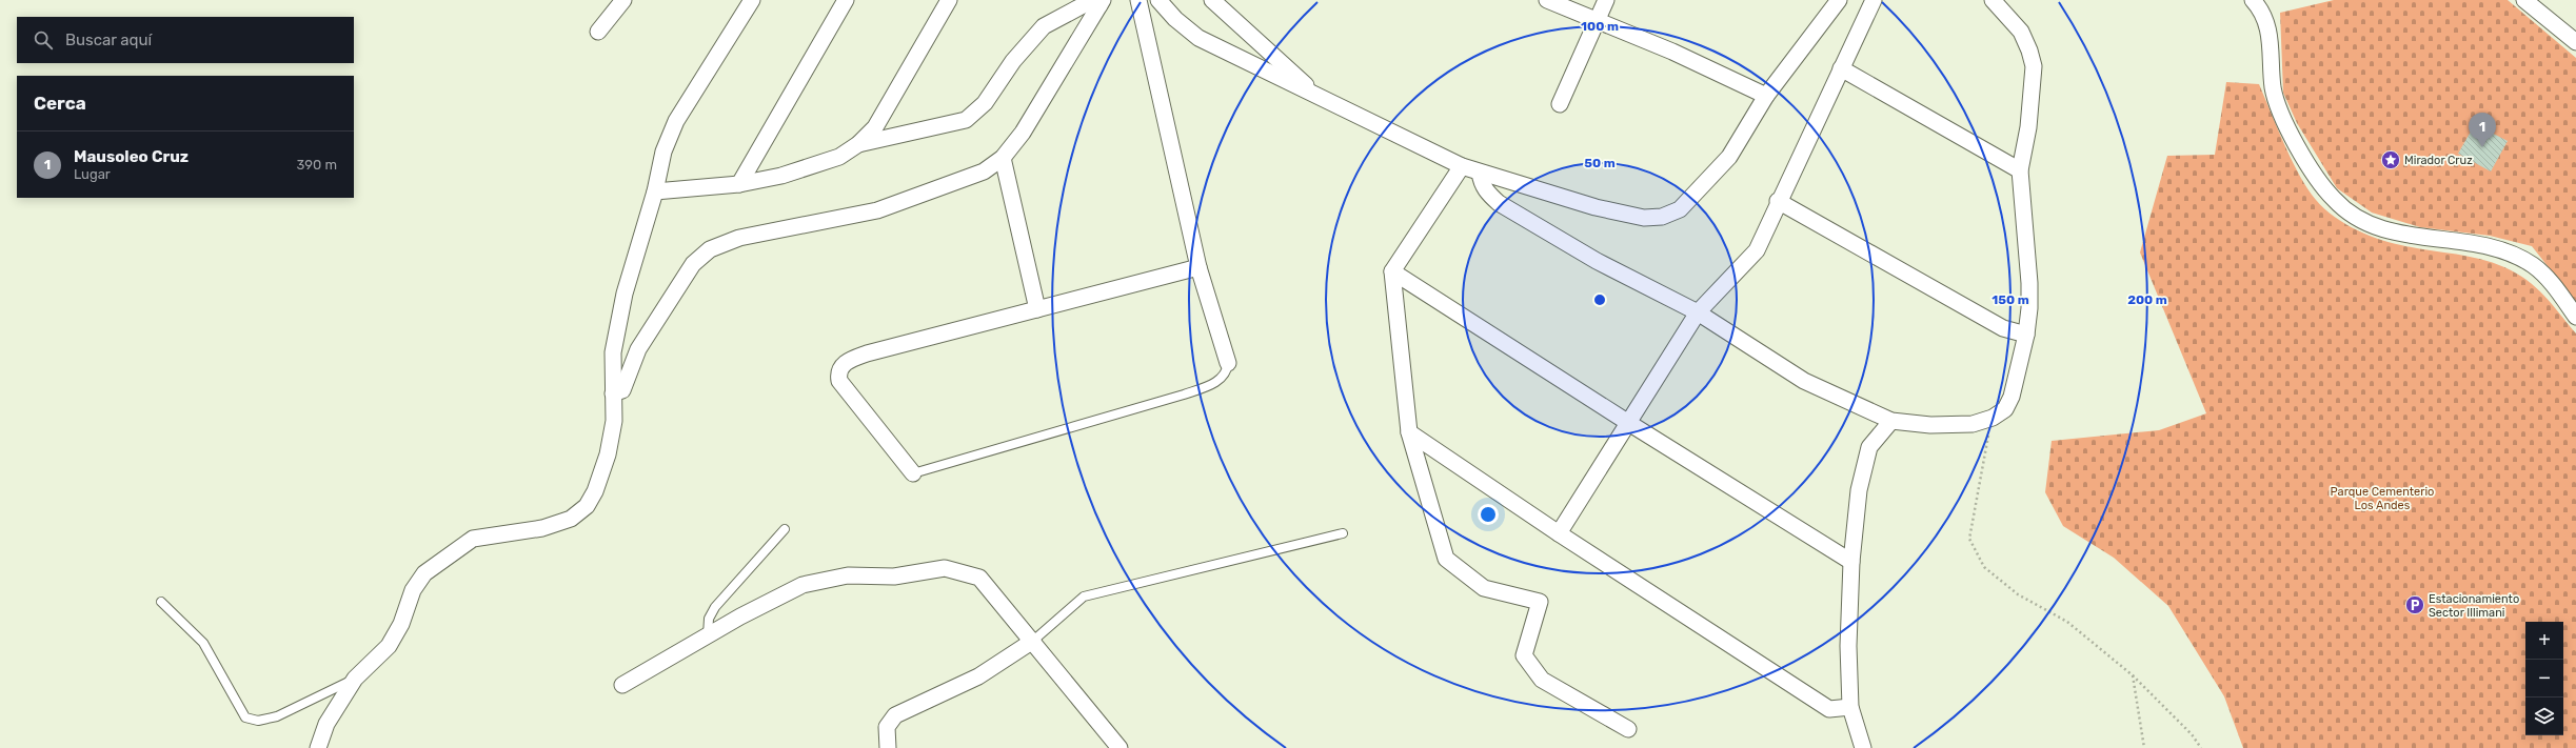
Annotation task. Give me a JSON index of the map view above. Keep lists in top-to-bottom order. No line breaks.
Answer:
{"parks":["Parque Cementerio Los Andes"],"places":{"place":["Mirador Cruz"],"parking":["Estacionamiento Sector Illimani"]},"page":{"search":"Buscar aquí","heading":"Cerca","pins":"1","list":[{"mark":"1","name":"Mausoleo Cruz","note":"Lugar","value":"390 m"}],"map_buttons":["+","−"]},"rings":["100 m","50 m","150 m","200 m"]}
